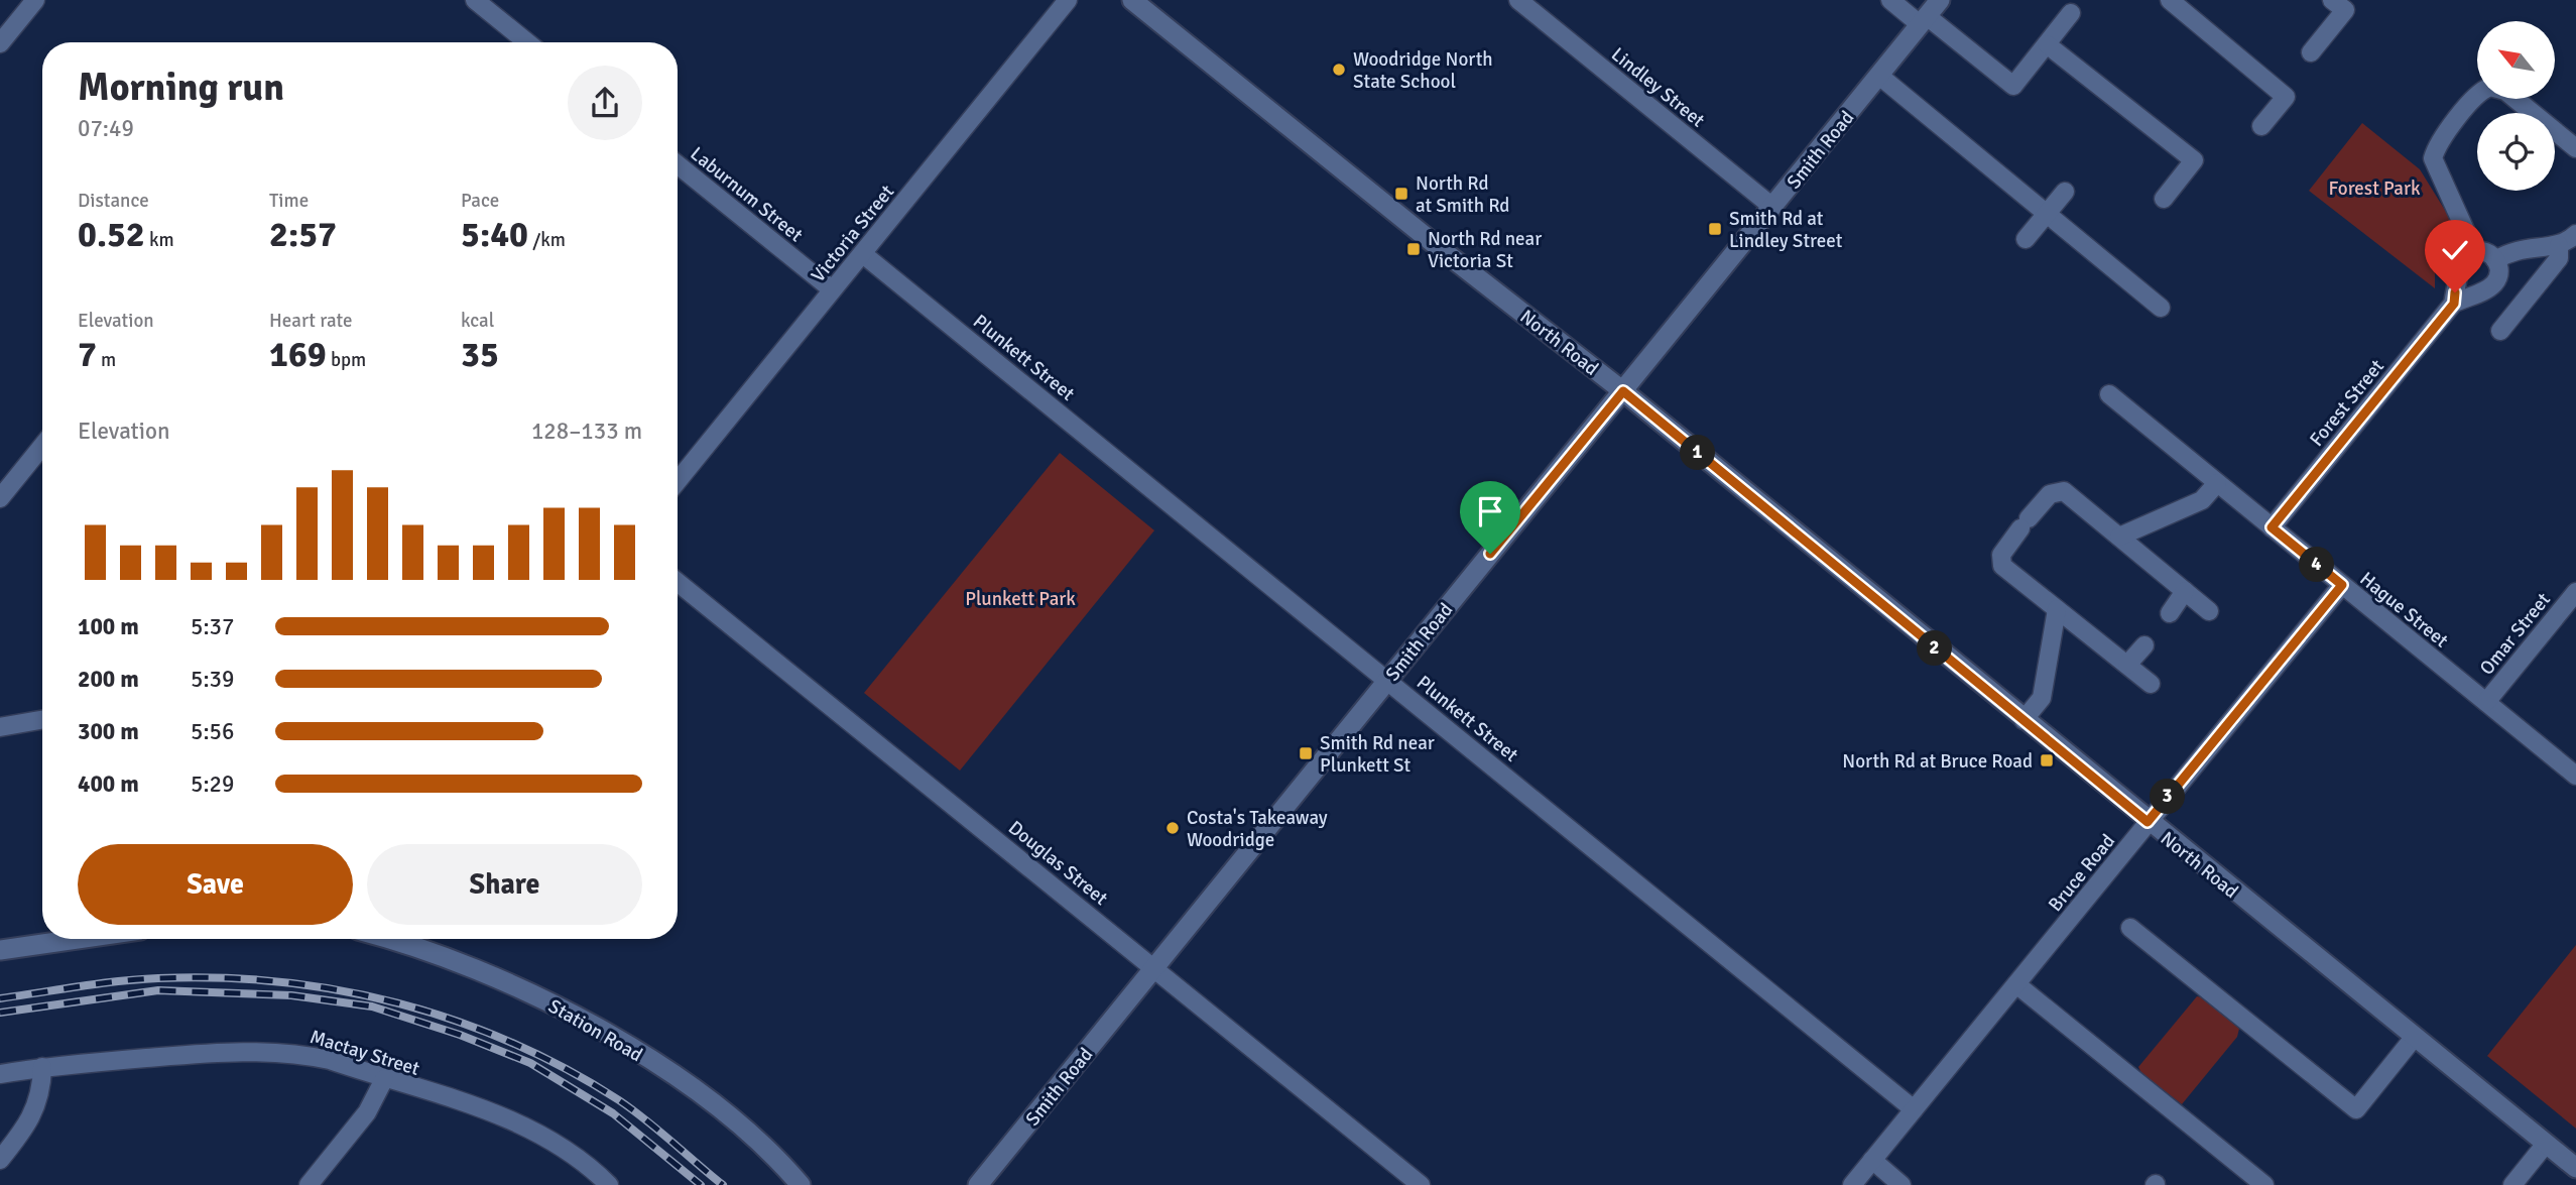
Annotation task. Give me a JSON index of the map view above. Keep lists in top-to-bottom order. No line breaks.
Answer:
{"streets":{"street":["Lindley Street","Smith Road","Laburnum Street","Victoria Street","North Road","Plunkett Street","Forest Street","Hague Street","Omar Street","Douglas Street","Bruce Road","Station Road","Mactay Street"]},"crossings":[["Lindley Street","Smith Road"],["Smith Road","North Road"],["Smith Road","Plunkett Street"],["Smith Road","Douglas Street"],["Laburnum Street","Victoria Street"],["Victoria Street","Plunkett Street"],["North Road","Bruce Road"],["Plunkett Street","Bruce Road"],["Forest Street","Hague Street"],["Hague Street","Omar Street"],["Hague Street","Bruce Road"]],"parks":["Forest Park","Plunkett Park"],"places":{"other":["Woodridge North State School","Costa's Takeaway Woodridge"],"transit":["North Rd at Smith Rd","Smith Rd at Lindley Street","North Rd near Victoria St","Smith Rd near Plunkett St","North Rd at Bruce Road"]},"north":"top left","page":{"heading":["Morning run","07:49"],"stats":[["Distance","0.52 km"],["Time","2:57"],["Pace","5:40 /km"],["Elevation","7 m"],["Heart rate","169 bpm"],["kcal","35"]],"chart":["Elevation","128–133 m"],"pins":["1","4","2","3"],"list":[{"name":"100 m","note":"5:37"},{"name":"200 m","note":"5:39"},{"name":"300 m","note":"5:56"},{"name":"400 m","note":"5:29"}],"buttons":["Save","Share"]}}
